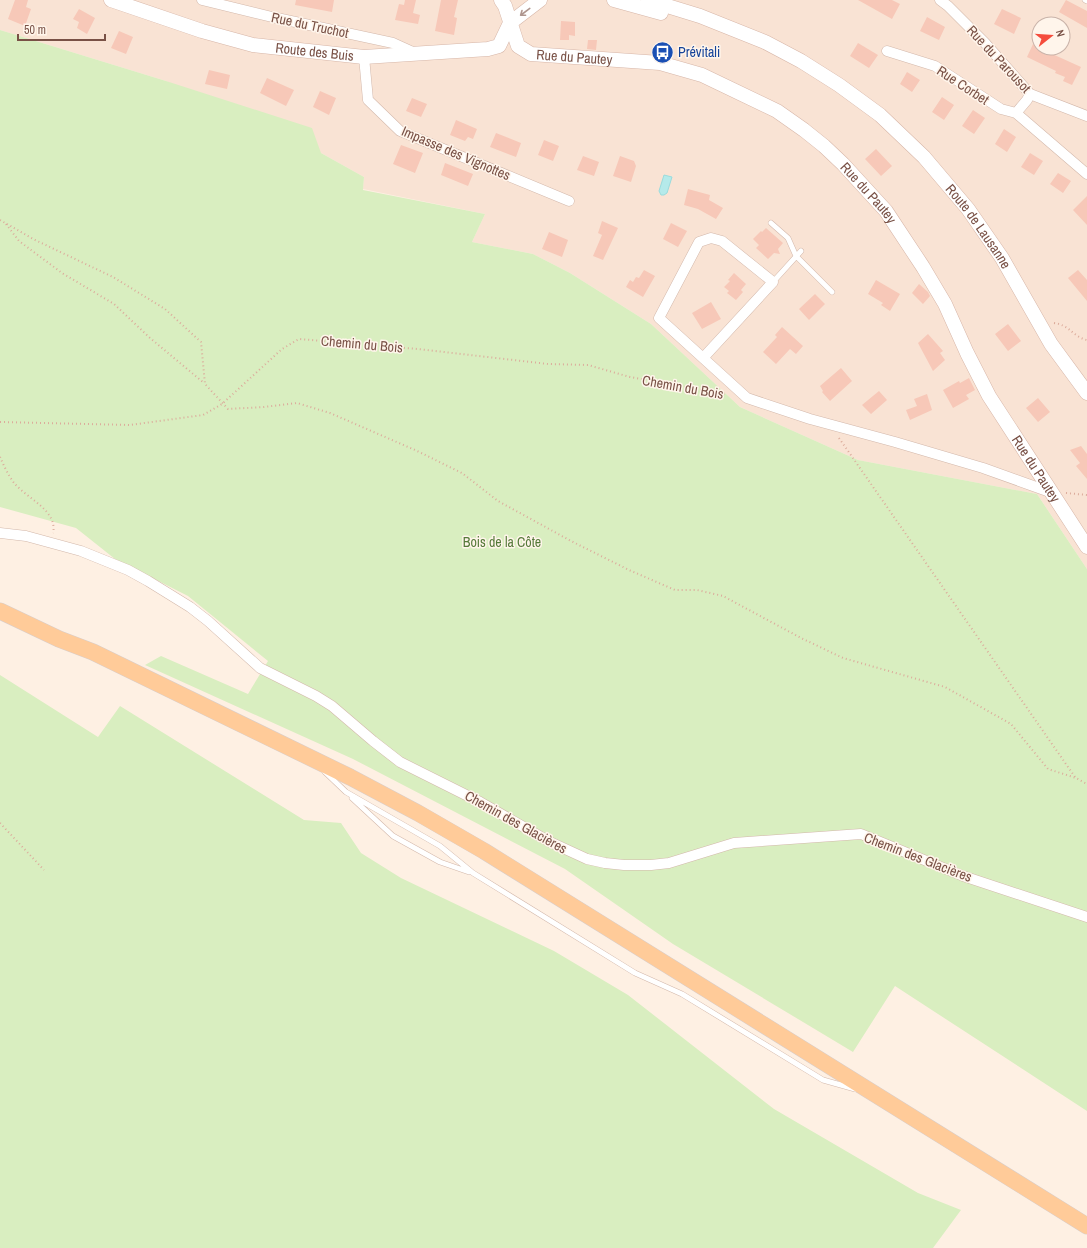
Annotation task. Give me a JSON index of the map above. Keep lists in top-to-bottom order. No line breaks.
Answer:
{"streets":{"street":["Rue du Truchot","Route des Buis","Rue du Pautey","Rue du Parousot","Rue Corbet","Impasse des Vignottes","Route de Lausanne","Chemin du Bois","Chemin des Glacières"]},"crossings":[["Rue du Truchot","Route des Buis"],["Route des Buis","Rue du Pautey"],["Route des Buis","Impasse des Vignottes"],["Rue du Pautey","Chemin du Bois"]],"parks":["Bois de la Côte"],"places":{"bus stop":["Prévitali"]},"scale_bar":"50 m","north":"right"}
